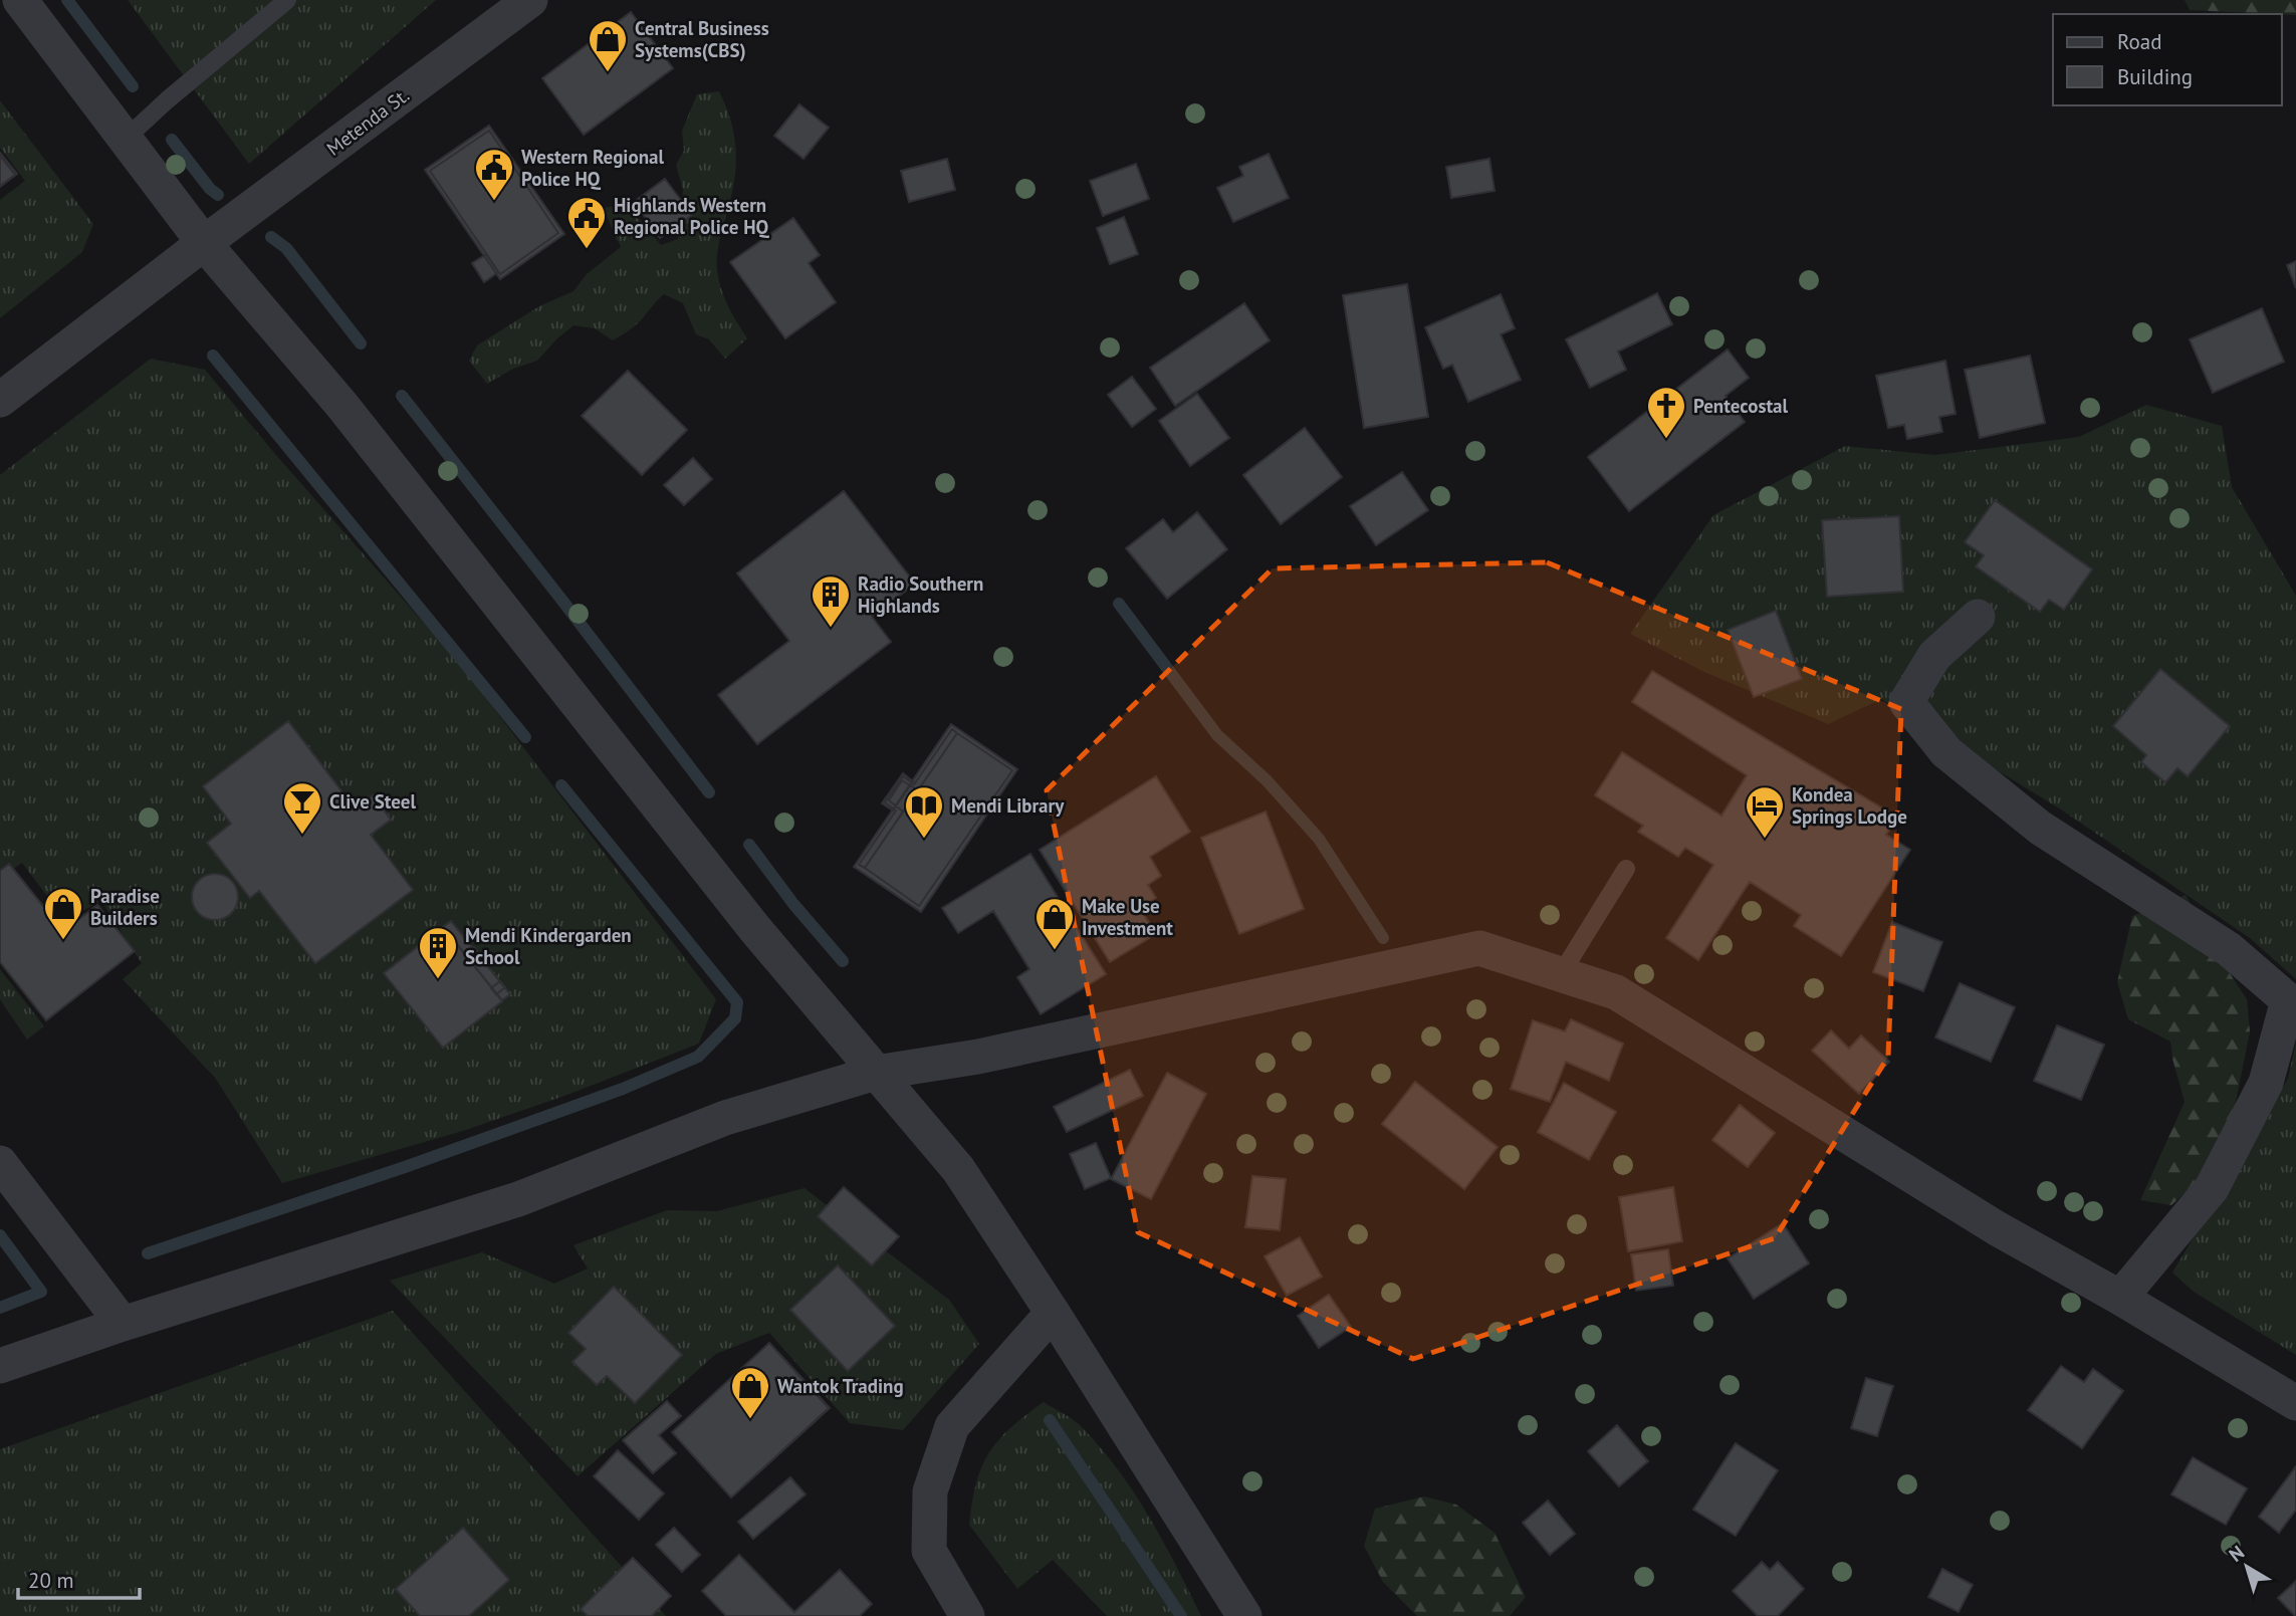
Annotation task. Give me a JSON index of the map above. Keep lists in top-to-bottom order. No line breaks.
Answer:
{"streets":{"street":["Metenda St."]},"places":{"shop":["Central Business Systems(CBS)","Paradise Builders","Make Use Investment","Wantok Trading"],"public building":["Western Regional Police HQ","Highlands Western Regional Police HQ"],"church":["Pentecostal"],"building":["Radio Southern Highlands","Mendi Kindergarden School"],"bar":["Clive Steel"],"library":["Mendi Library"],"hotel":["Kondea Springs Lodge"]},"legend":["Road","Building"],"scale_bar":"20 m","north":"top left"}
